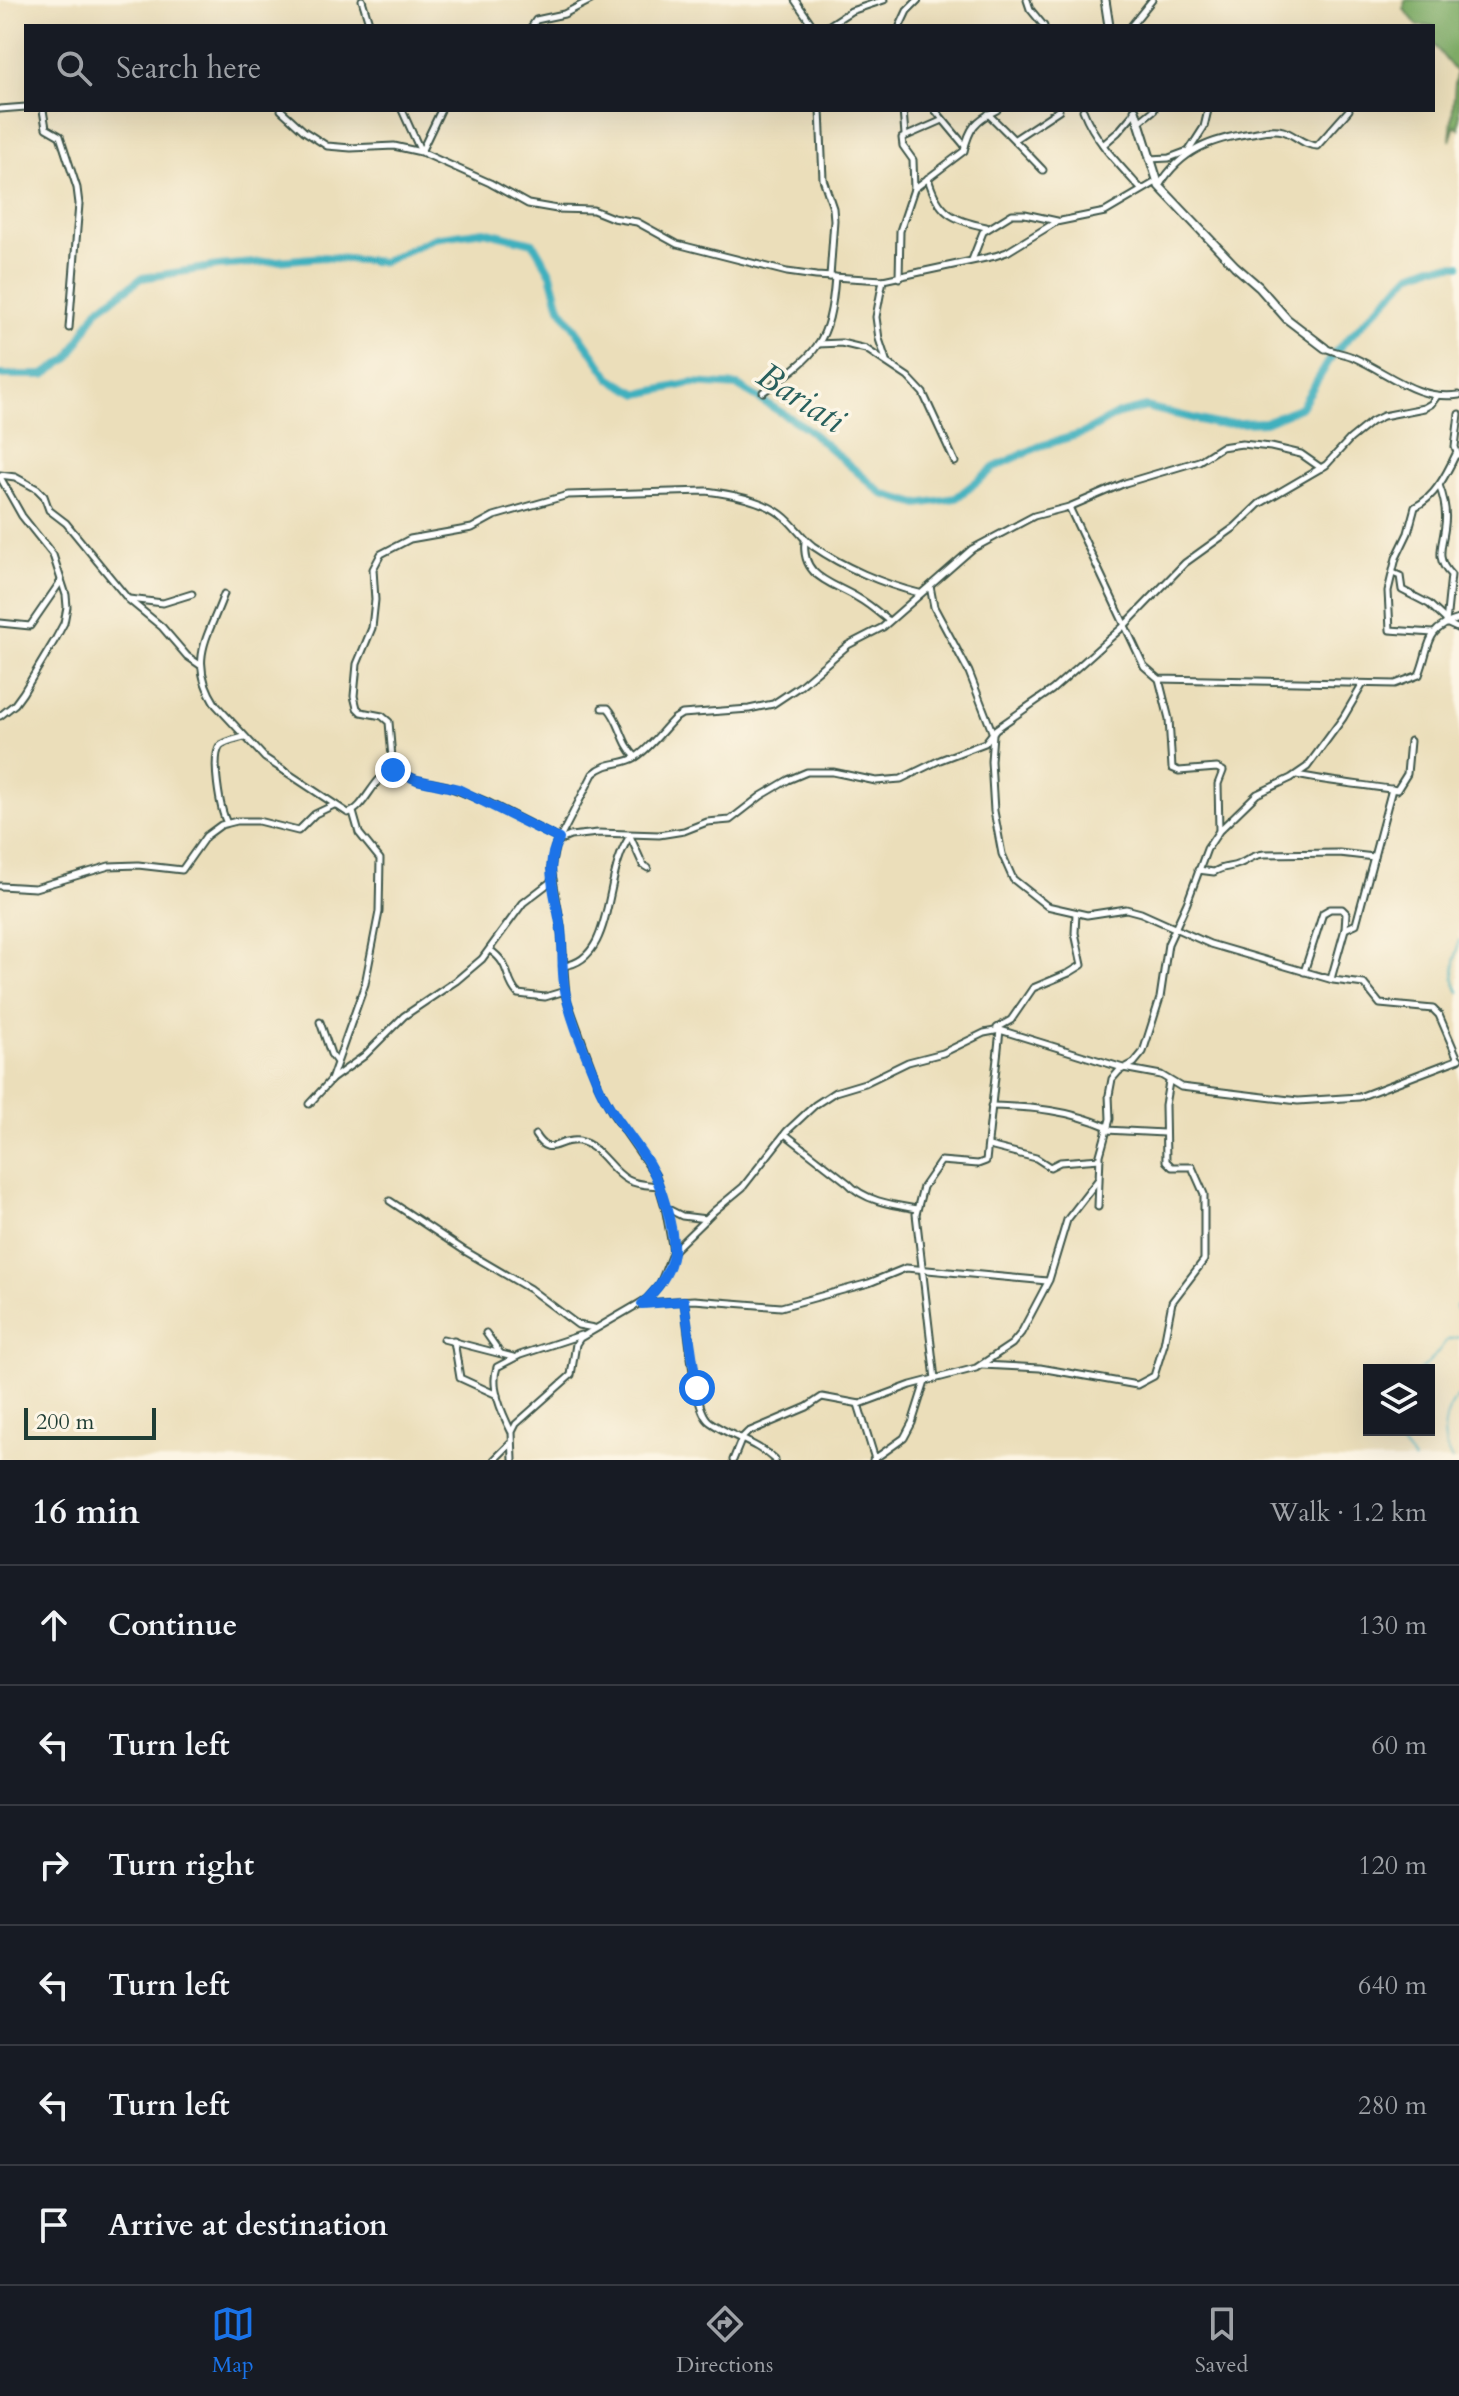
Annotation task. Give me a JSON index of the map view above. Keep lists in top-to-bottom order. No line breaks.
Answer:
{"water":["Bariati"],"scale_bar":"200 m","page":{"search":"Search here","scale":"200 m","heading":["16 min","Walk · 1.2 km"],"list":[["Continue","130 m"],["Turn left","60 m"],["Turn right","120 m"],["Turn left","640 m"],["Turn left","280 m"],"Arrive at destination"],"nav":["Map","Directions","Saved"]}}
